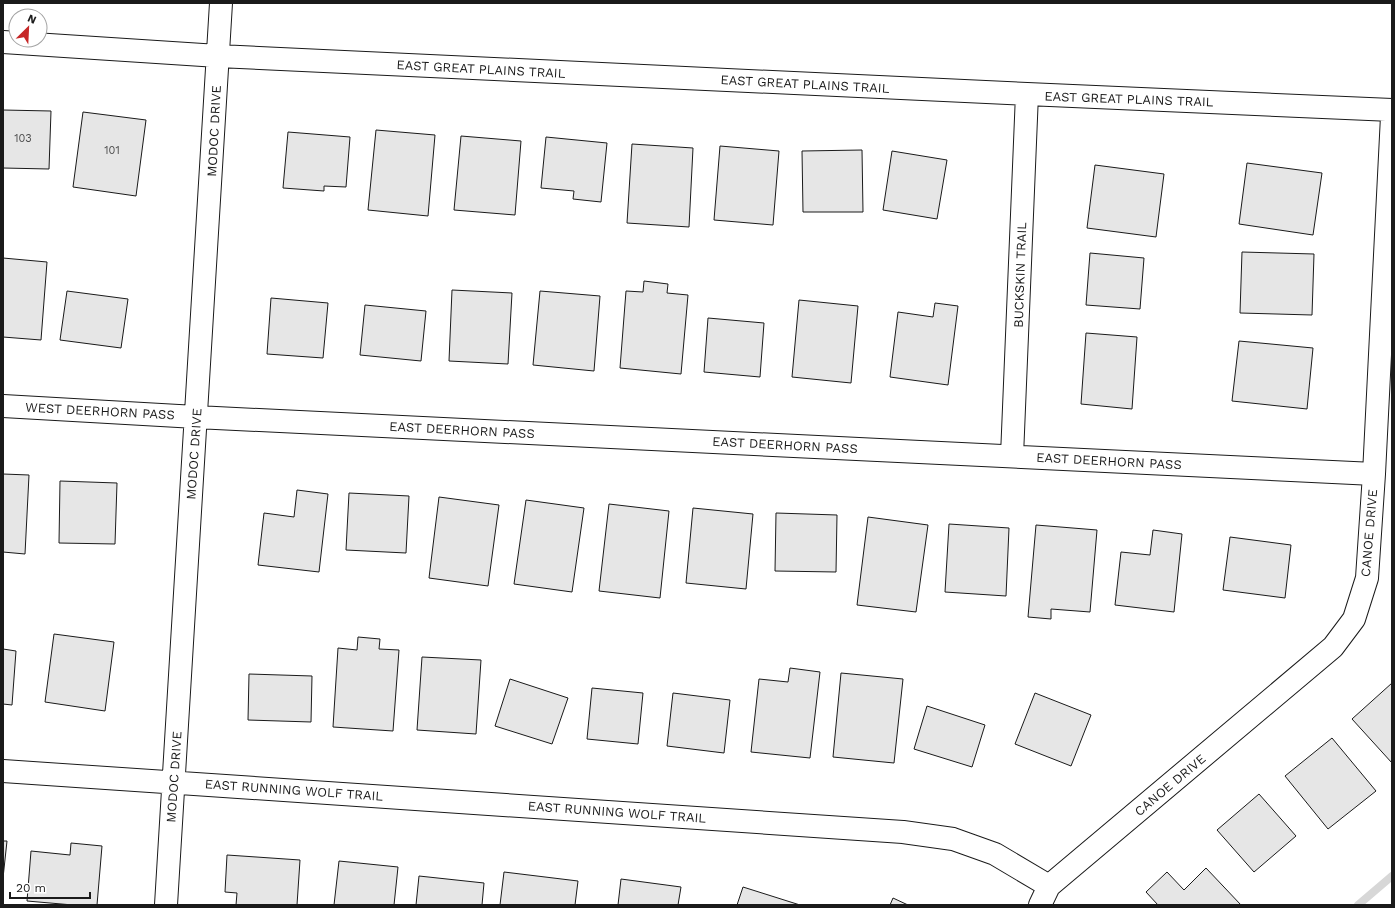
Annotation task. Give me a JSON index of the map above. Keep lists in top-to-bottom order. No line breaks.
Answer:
{"streets":{"street":["EAST GREAT PLAINS TRAIL","MODOC DRIVE","BUCKSKIN TRAIL","WEST DEERHORN PASS","EAST DEERHORN PASS","CANOE DRIVE","EAST RUNNING WOLF TRAIL"]},"crossings":[["EAST GREAT PLAINS TRAIL","MODOC DRIVE"],["EAST GREAT PLAINS TRAIL","BUCKSKIN TRAIL"],["MODOC DRIVE","WEST DEERHORN PASS"],["MODOC DRIVE","EAST DEERHORN PASS"],["MODOC DRIVE","EAST RUNNING WOLF TRAIL"],["BUCKSKIN TRAIL","EAST DEERHORN PASS"],["WEST DEERHORN PASS","EAST DEERHORN PASS"],["EAST DEERHORN PASS","CANOE DRIVE"],["CANOE DRIVE","EAST RUNNING WOLF TRAIL"]],"house_numbers":["103","101"],"scale_bar":"20 m","north":"top right"}
